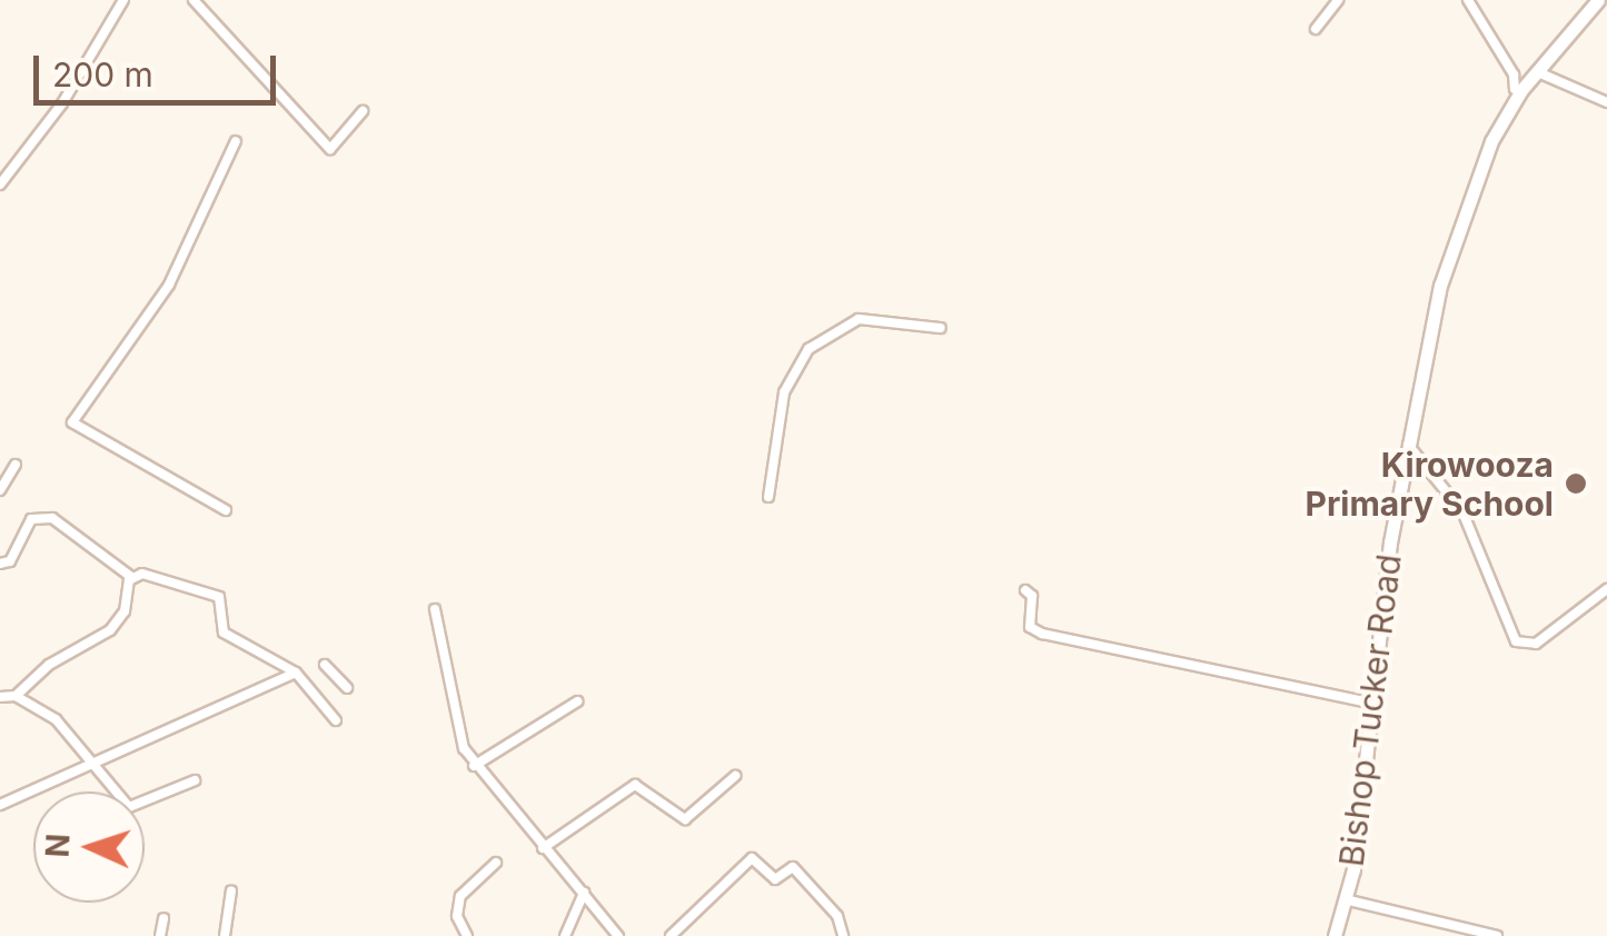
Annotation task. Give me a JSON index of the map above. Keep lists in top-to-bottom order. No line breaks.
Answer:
{"streets":{"main road":["Bishop Tucker Road"]},"places":["Kirowooza Primary School"],"scale_bar":"200 m","north":"left"}
